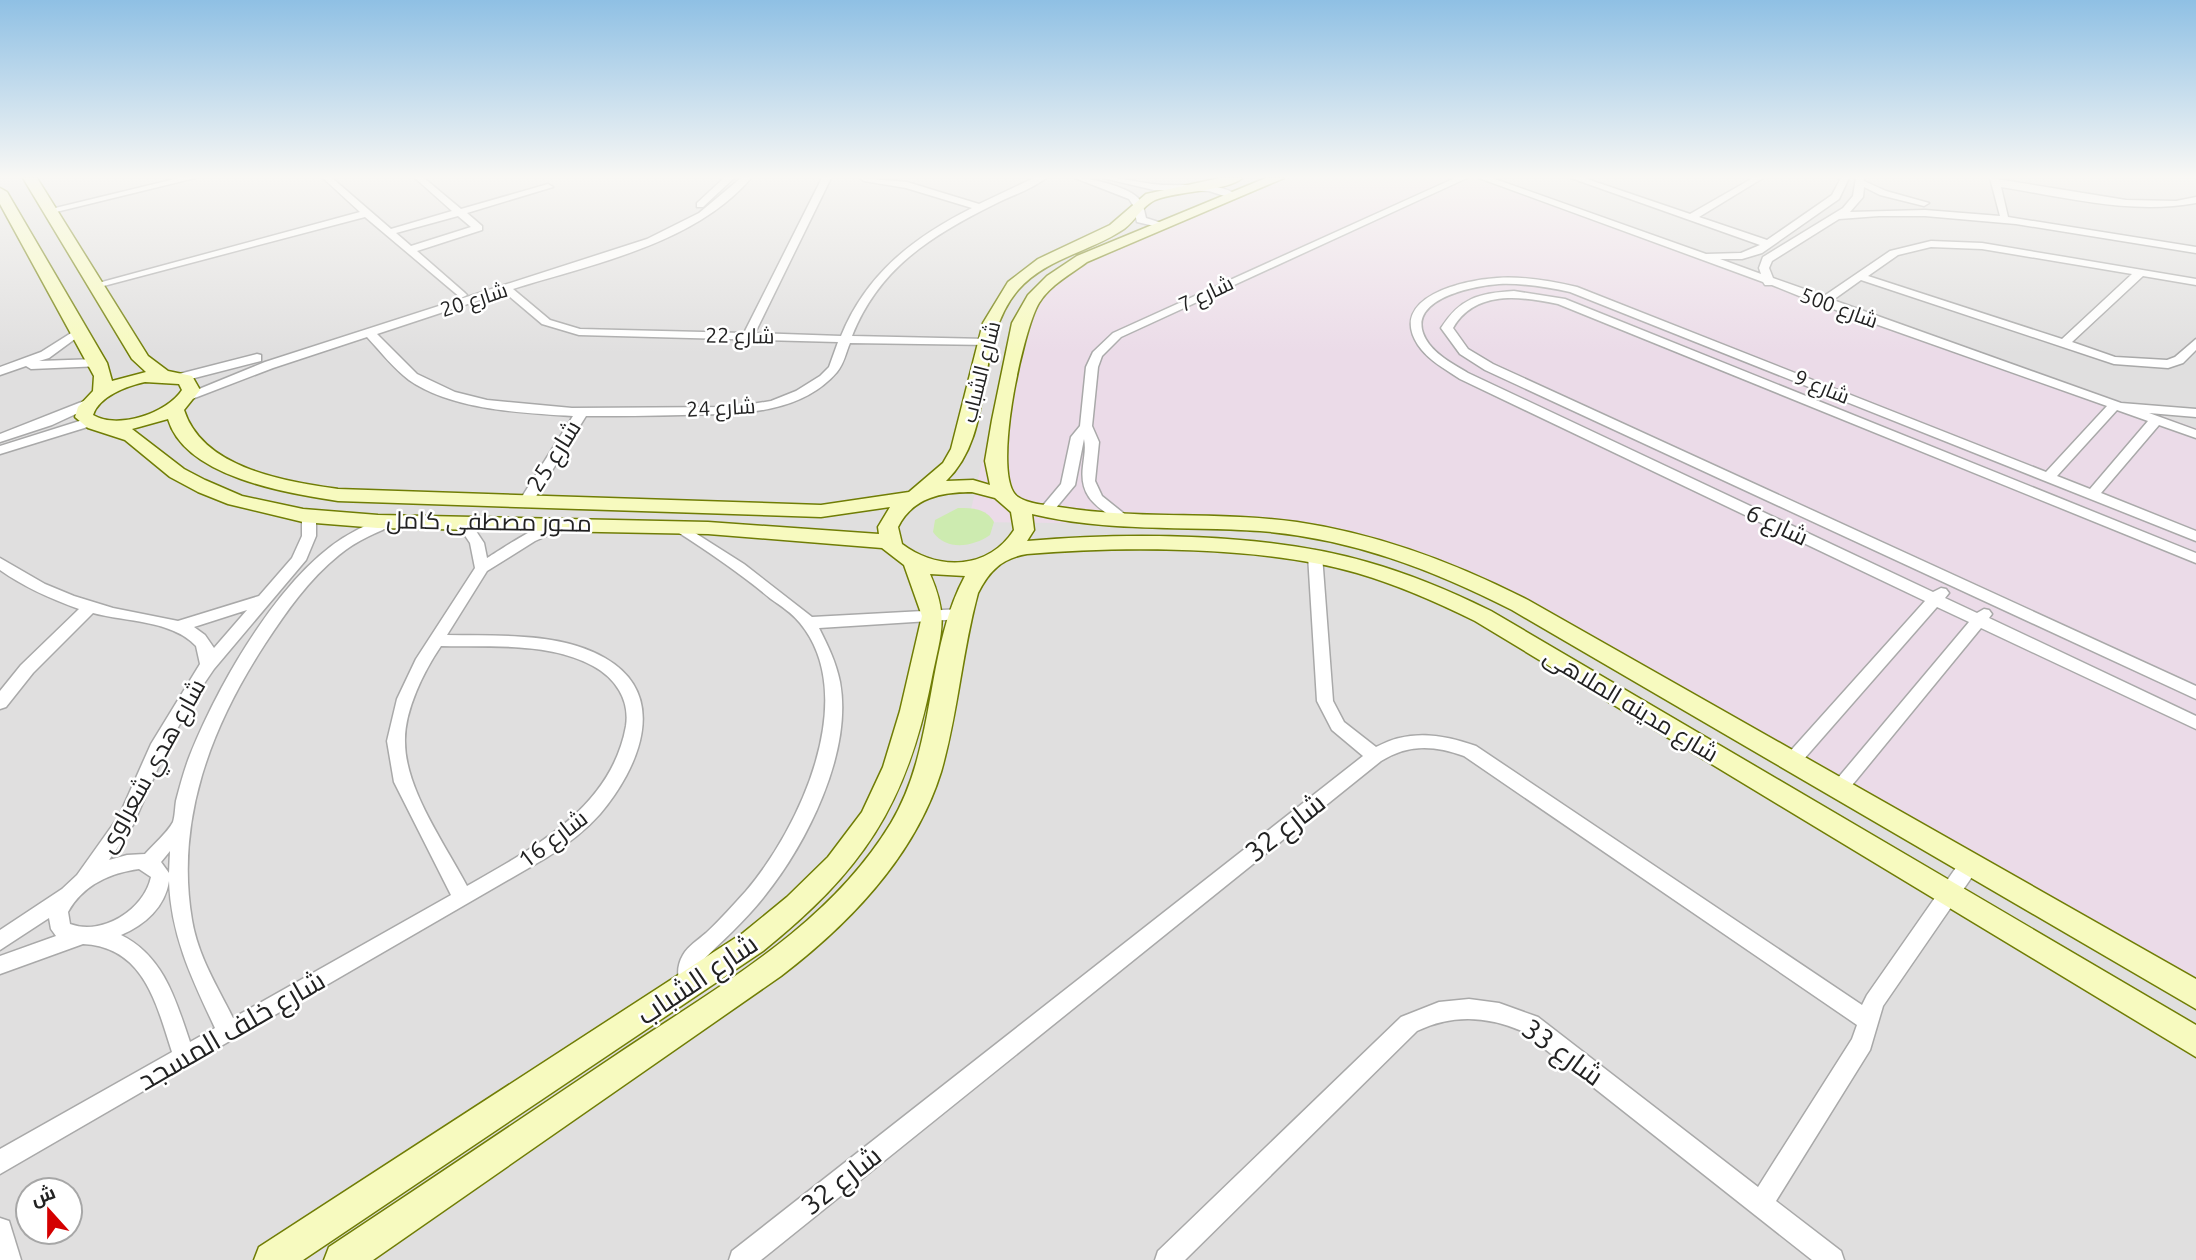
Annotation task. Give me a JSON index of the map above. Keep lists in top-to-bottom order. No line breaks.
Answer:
{"streets":{"street":["شارع 7","شارع 20","شارع 500","شارع 22","شارع الشباب","شارع 9","شارع 24","شارع 25","محور مصطفى كامل","شارع 6","شارع مدينه الملاهى","شارع هدي شعراوى","شارع 32","شارع 16","شارع خلف المسجد","شارع 33"]},"crossings":[["شارع 7","شارع مدينه الملاهى"],["شارع 20","شارع 22"],["شارع 20","شارع 24"],["شارع 20","محور مصطفى كامل"],["شارع 22","شارع الشباب"],["شارع 22","شارع 24"],["شارع الشباب","محور مصطفى كامل"],["شارع الشباب","شارع مدينه الملاهى"],["شارع 9","شارع 6"],["شارع 24","شارع 25"],["شارع 25","محور مصطفى كامل"],["محور مصطفى كامل","شارع مدينه الملاهى"],["محور مصطفى كامل","شارع هدي شعراوى"],["شارع هدي شعراوى","شارع خلف المسجد"],["شارع 16","شارع خلف المسجد"]],"north":"top"}
